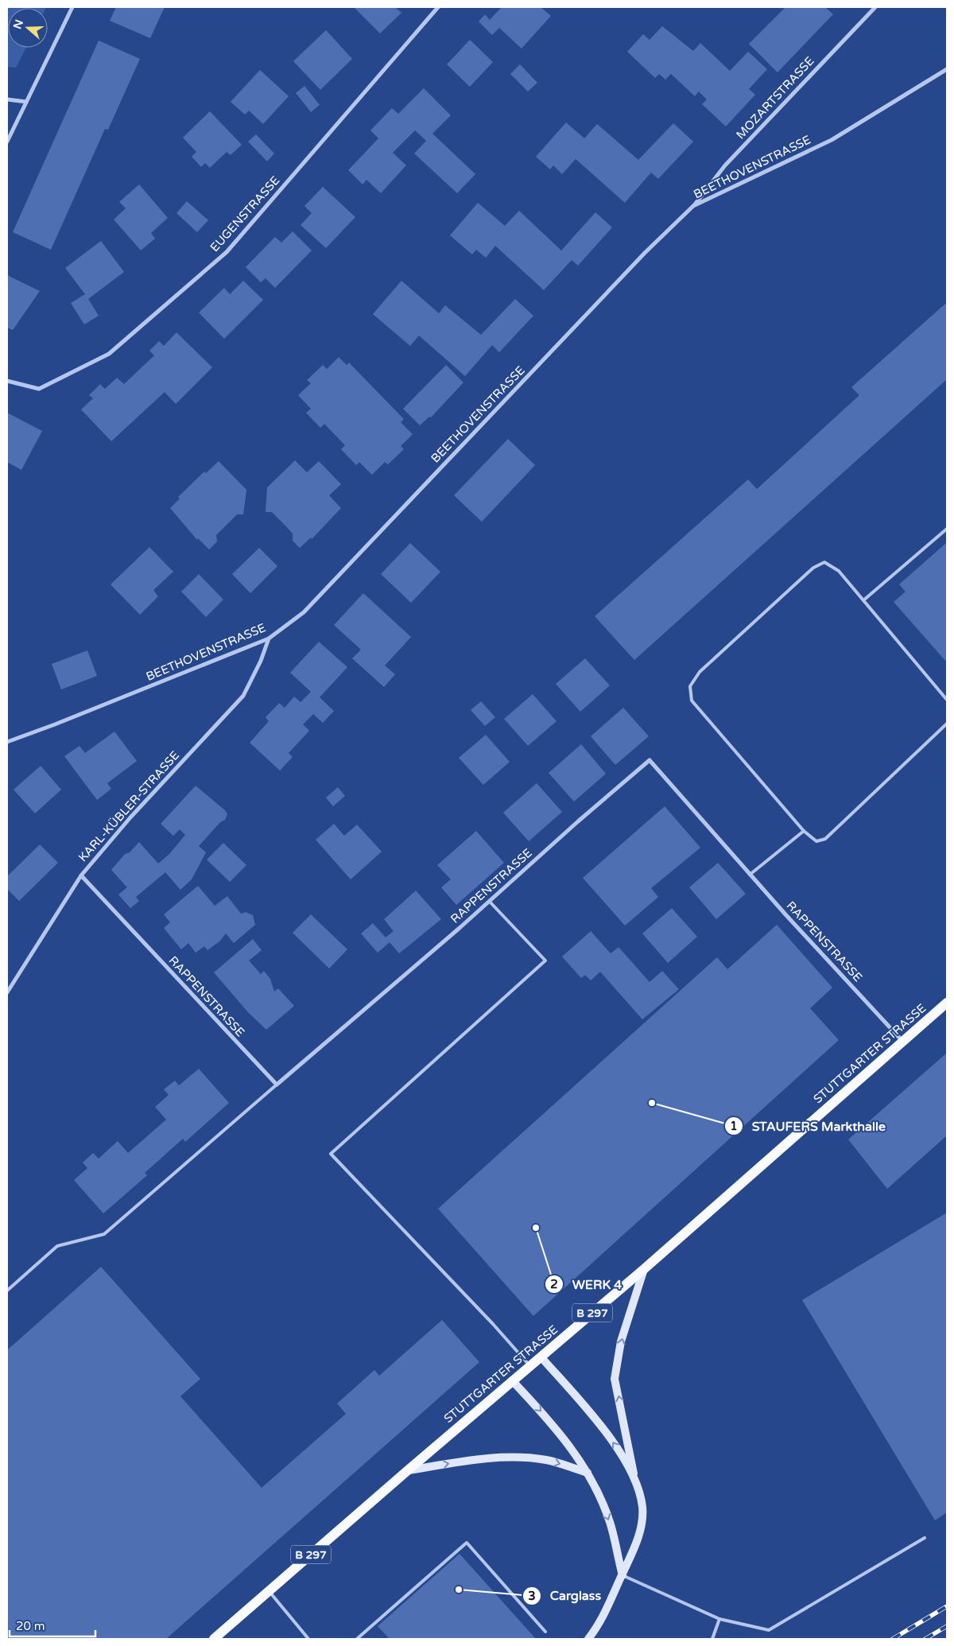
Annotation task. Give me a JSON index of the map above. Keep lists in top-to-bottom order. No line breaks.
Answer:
{"streets":{"main road":["STUTTGARTER STRASSE","B 297"],"street":["MOZARTSTRASSE","BEETHOVENSTRASSE","EUGENSTRASSE","KARL-KÜBLER-STRASSE","RAPPENSTRASSE"]},"crossings":[["MOZARTSTRASSE","BEETHOVENSTRASSE"],["BEETHOVENSTRASSE","KARL-KÜBLER-STRASSE"],["KARL-KÜBLER-STRASSE","RAPPENSTRASSE"],["RAPPENSTRASSE","STUTTGARTER STRASSE"]],"places":["STAUFERS Markthalle","WERK 4","Carglass"],"scale_bar":"20 m","north":"left"}
